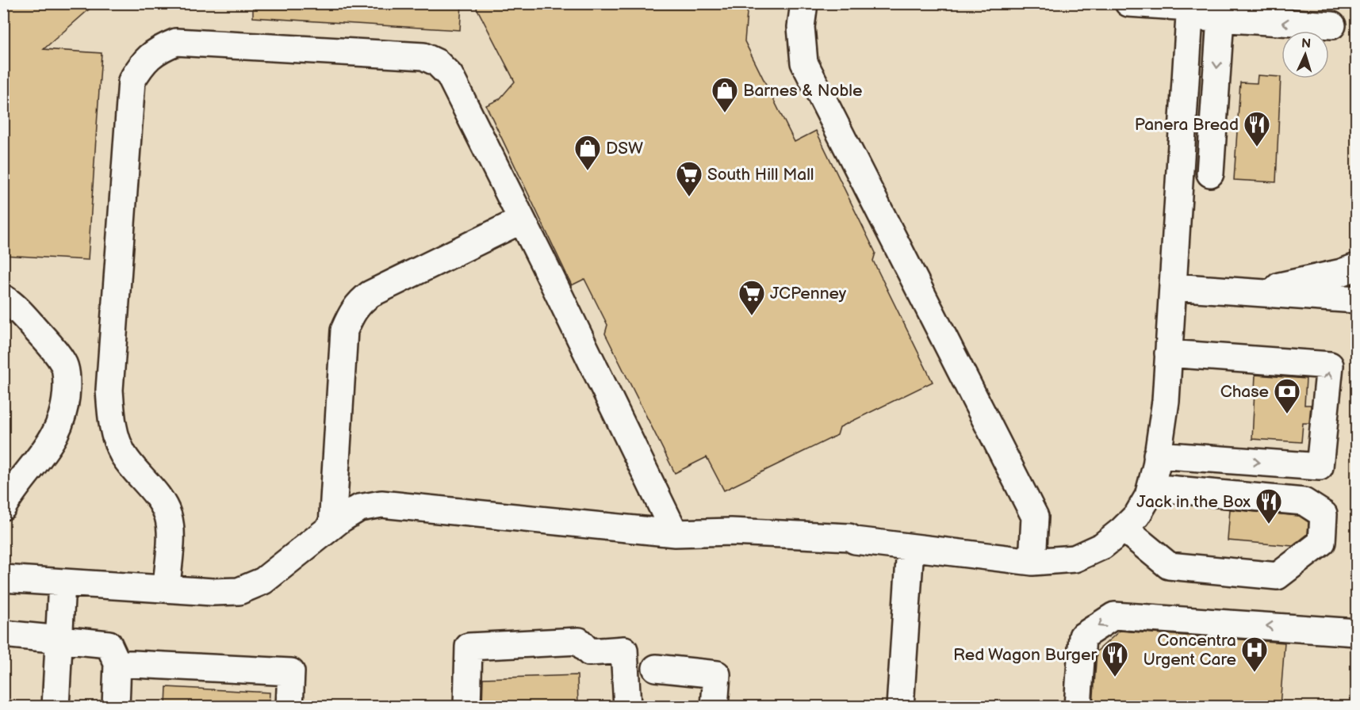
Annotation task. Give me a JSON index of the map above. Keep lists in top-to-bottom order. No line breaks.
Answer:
{"places":{"shop":["Barnes & Noble","DSW"],"restaurant":["Panera Bread","Jack in the Box","Red Wagon Burger"],"supermarket":["South Hill Mall","JCPenney"],"bank":["Chase"],"hospital":["Concentra Urgent Care"]},"north":"top"}
